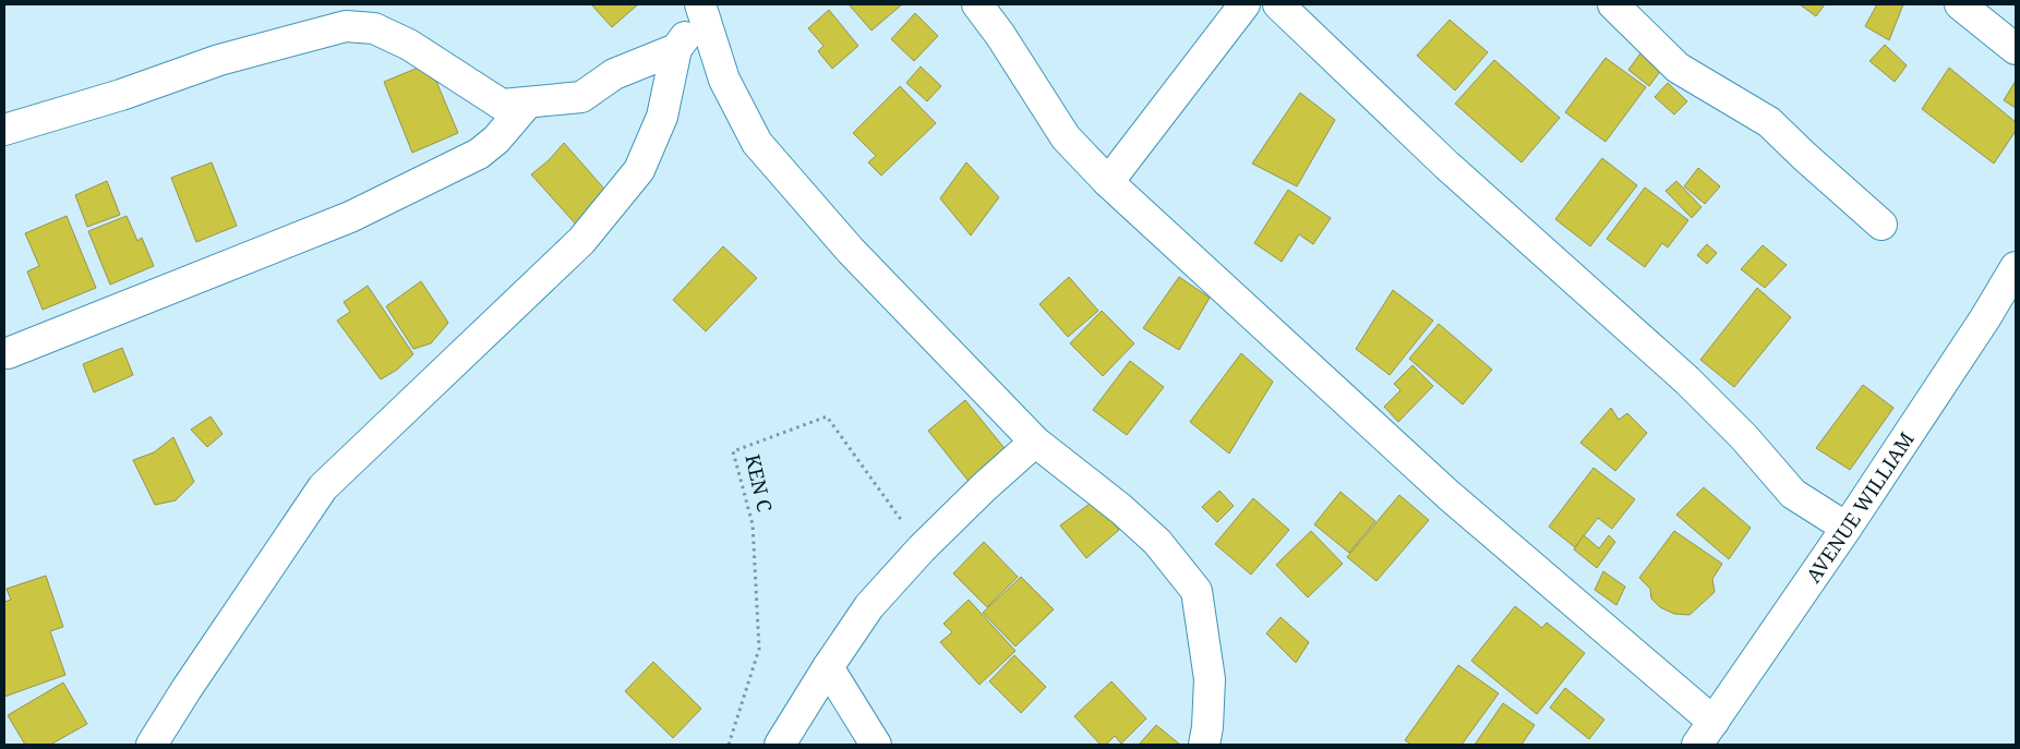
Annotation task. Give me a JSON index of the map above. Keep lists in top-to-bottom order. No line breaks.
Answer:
{"streets":{"street":["AVENUE WILLIAM"],"path":["KEN C"]}}
